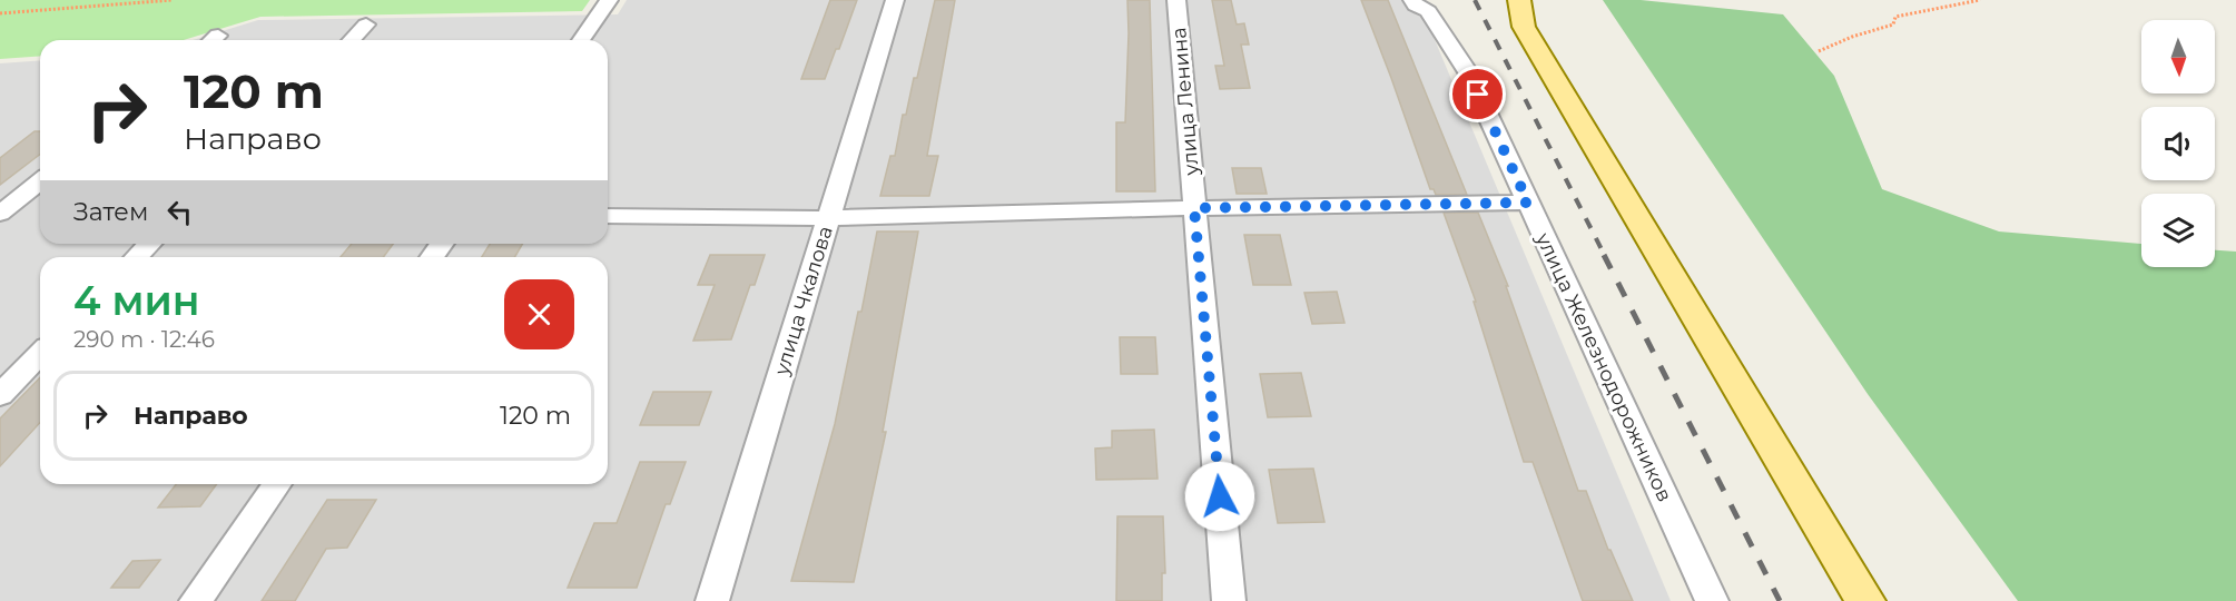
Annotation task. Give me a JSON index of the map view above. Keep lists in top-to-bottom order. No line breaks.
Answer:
{"streets":{"street":["улица Ленина","улица Чкалова","улица Железнодорожников"]},"north":"bottom","page":{"turn":["120 m","Направо"],"then":"Затем","heading":["4 мин","290 m · 12:46"],"list":[{"name":"Направо","value":"120 m"}]}}
